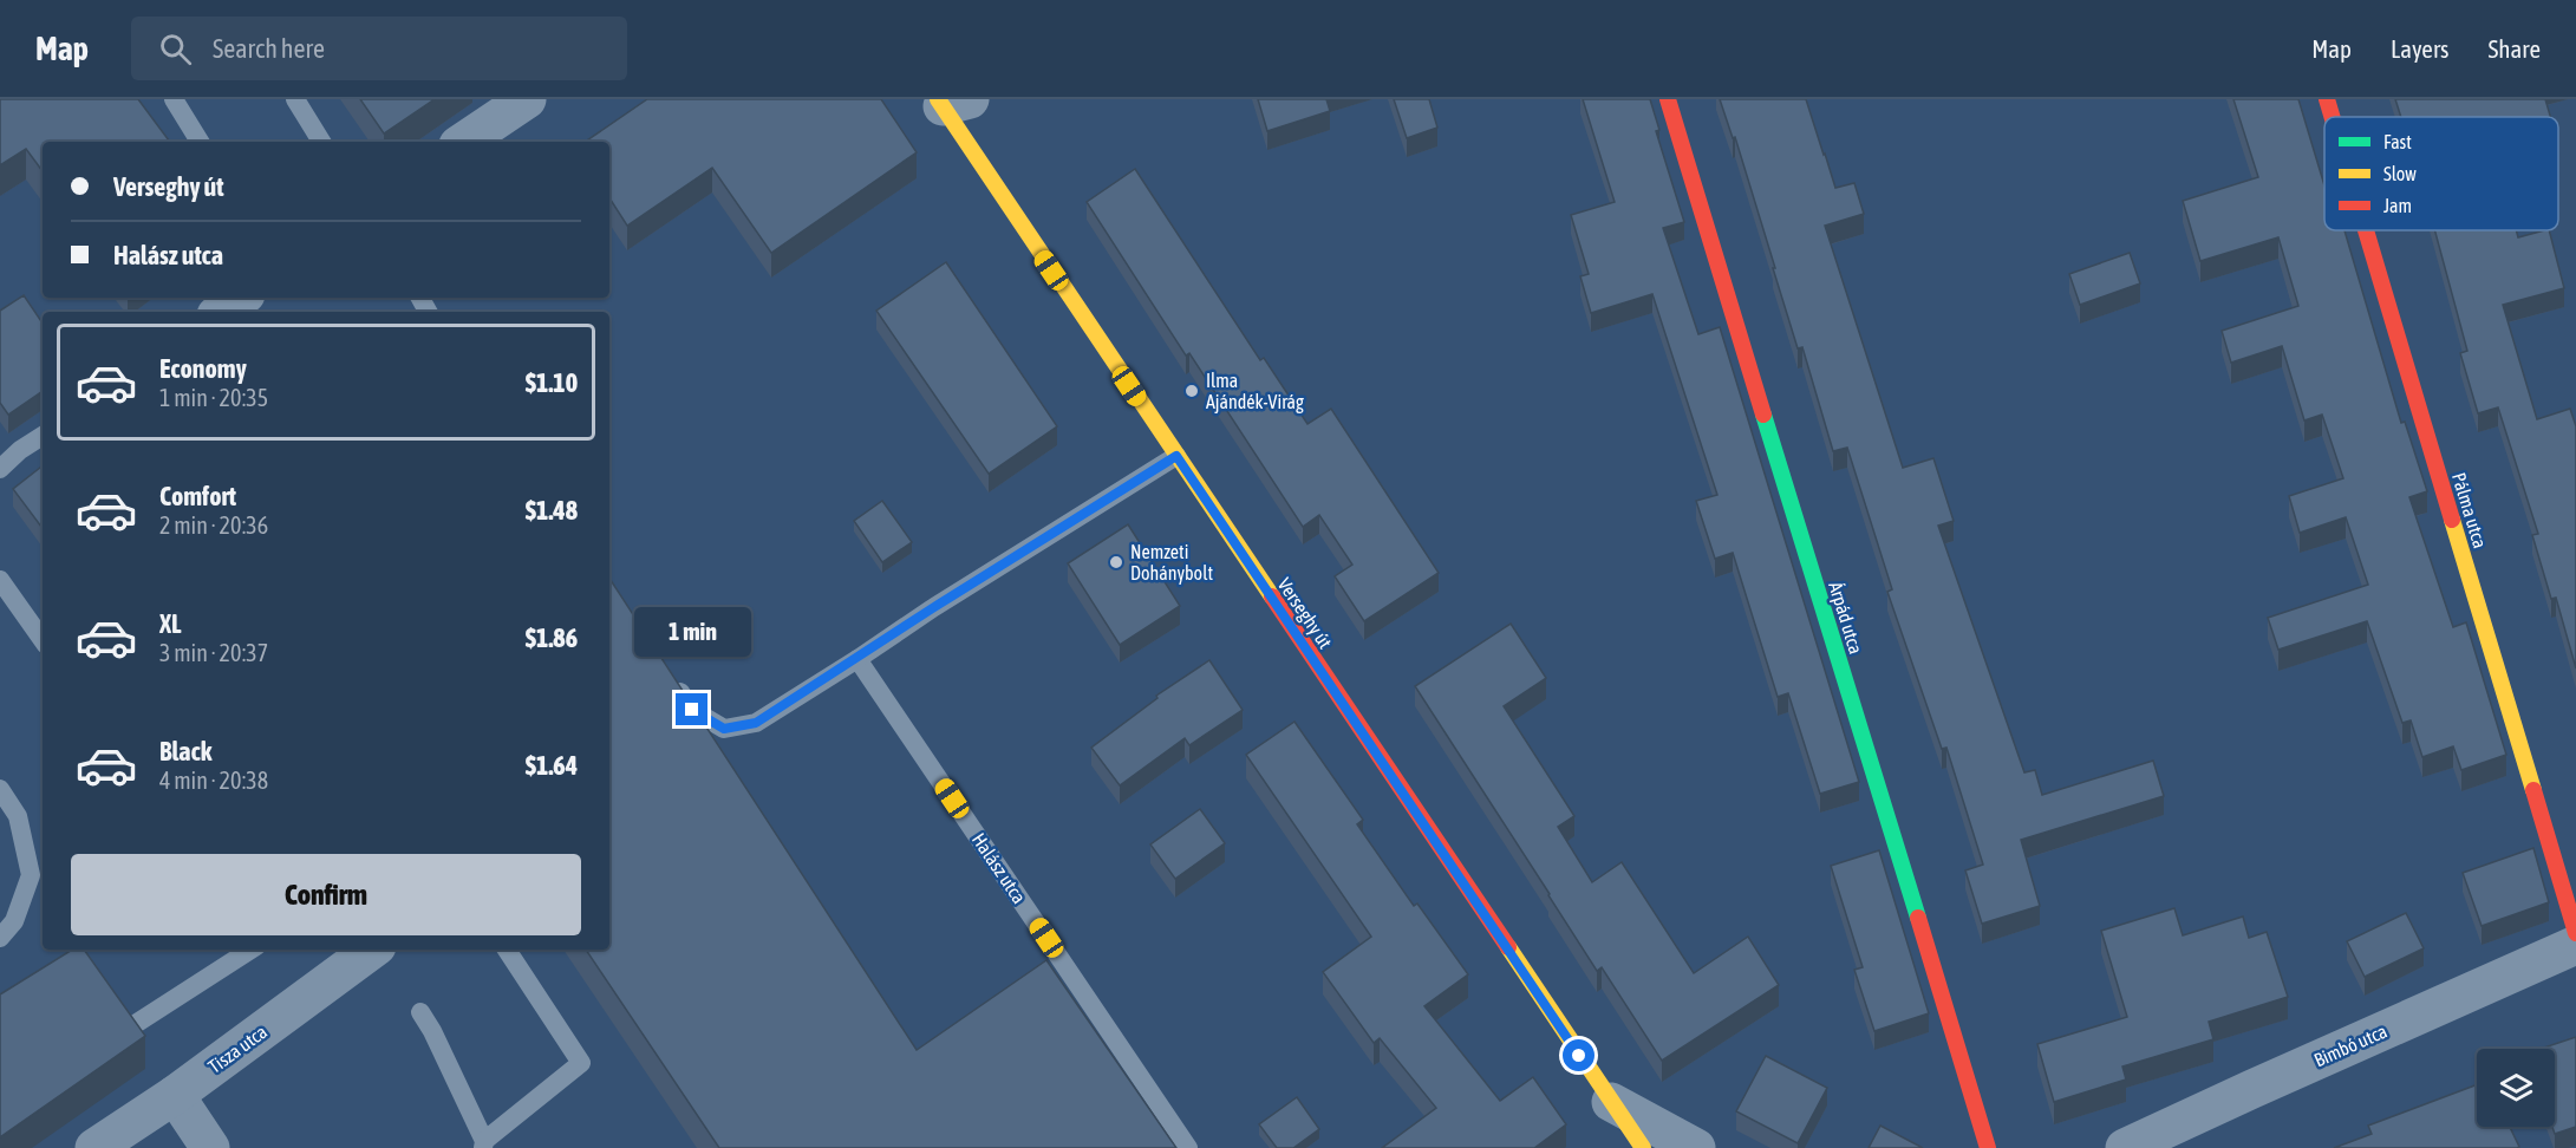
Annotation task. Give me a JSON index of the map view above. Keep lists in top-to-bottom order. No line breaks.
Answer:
{"streets":{"street":["Pálma utca","Verseghy út","Árpád utca","Bimbó utca","Tisza utca"],"lane":["Halász utca"]},"places":["Ilma Ajándék-Virág","Nemzeti Dohánybolt"],"legend":["Fast","Slow","Jam"],"page":{"header":"Map","search":"Search here","nav":["Map","Layers","Share"],"banner":["Verseghy út","Halász utca"],"list":[{"name":"Economy","note":"1 min · 20:35","value":"$1.10"},{"name":"Comfort","note":"2 min · 20:36","value":"$1.48"},{"name":"XL","note":"3 min · 20:37","value":"$1.86"},{"name":"Black","note":"4 min · 20:38","value":"$1.64"}],"bubble":"1 min","buttons":"Confirm"}}
